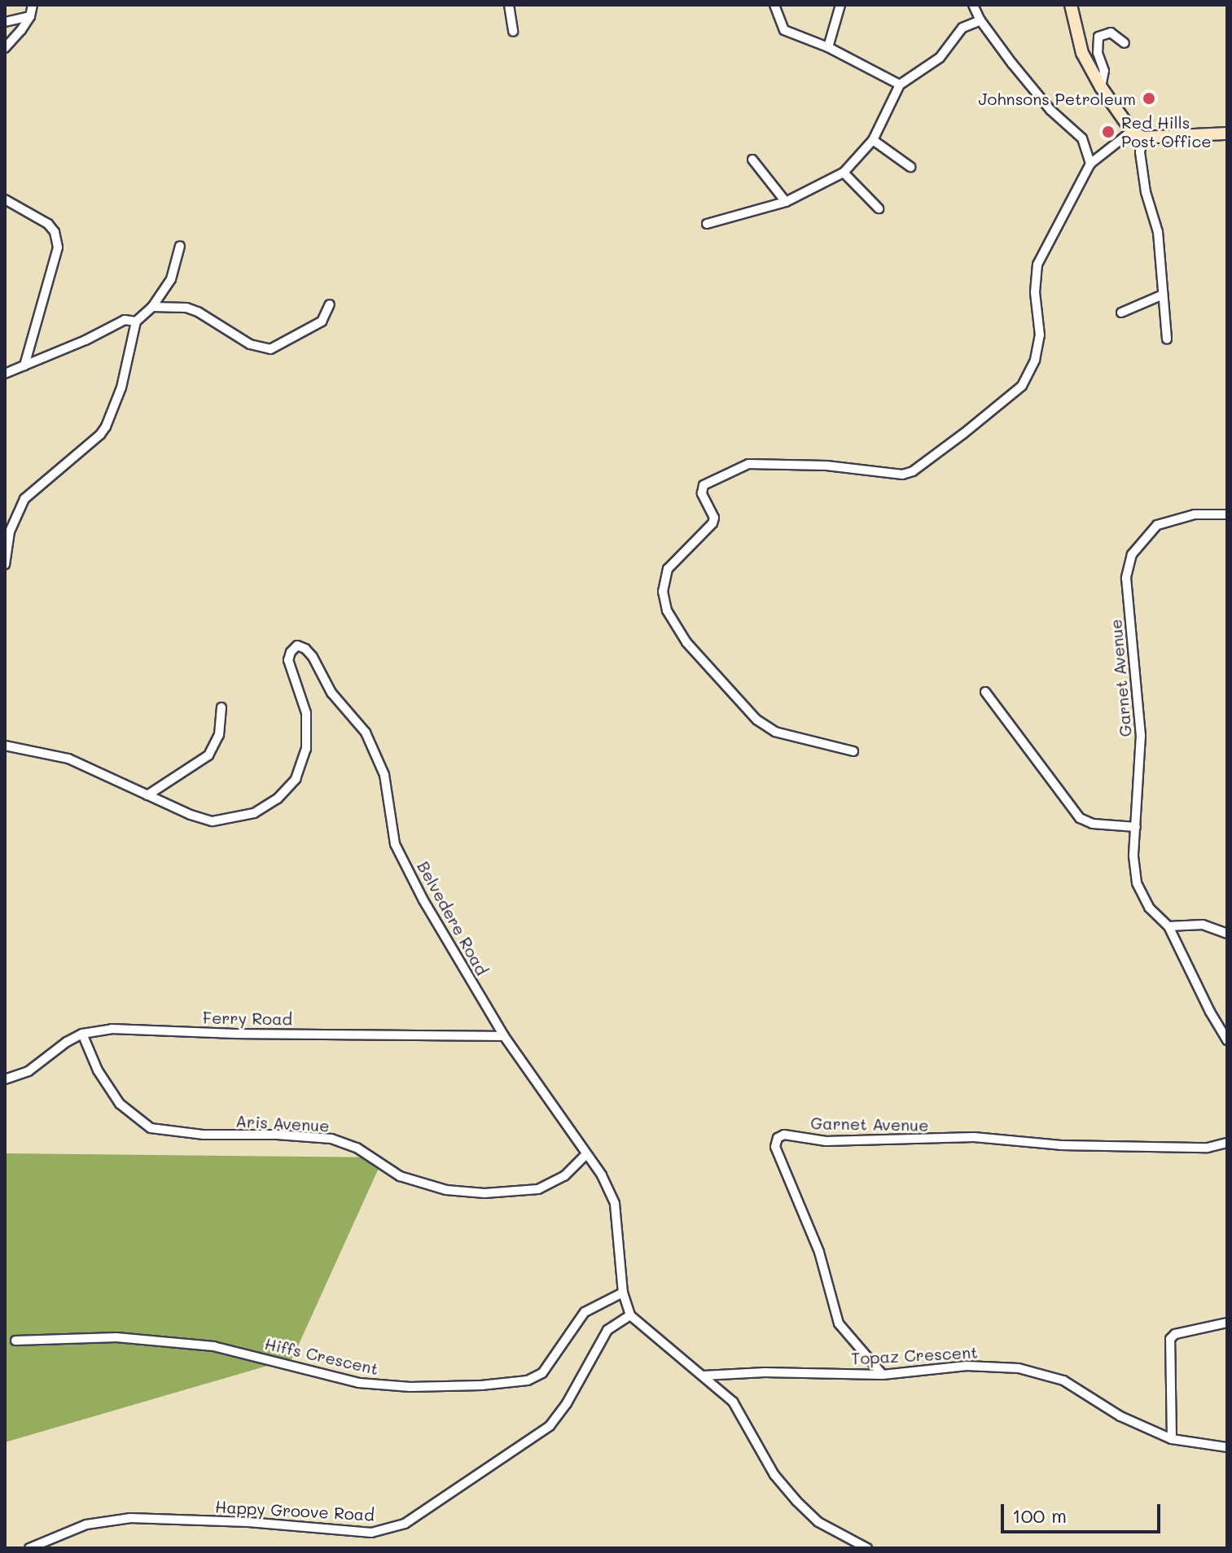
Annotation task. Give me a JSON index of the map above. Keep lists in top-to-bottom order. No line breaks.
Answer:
{"streets":{"street":["Garnet Avenue","Belvedere Road","Ferry Road","Aris Avenue","Topaz Crescent","Hiffs Crescent","Happy Groove Road"]},"crossings":[["Garnet Avenue","Topaz Crescent"],["Belvedere Road","Ferry Road"],["Belvedere Road","Aris Avenue"],["Belvedere Road","Hiffs Crescent"],["Belvedere Road","Happy Groove Road"],["Ferry Road","Aris Avenue"]],"places":["Johnsons Petroleum","Red Hills Post Office"],"scale_bar":"100 m"}
